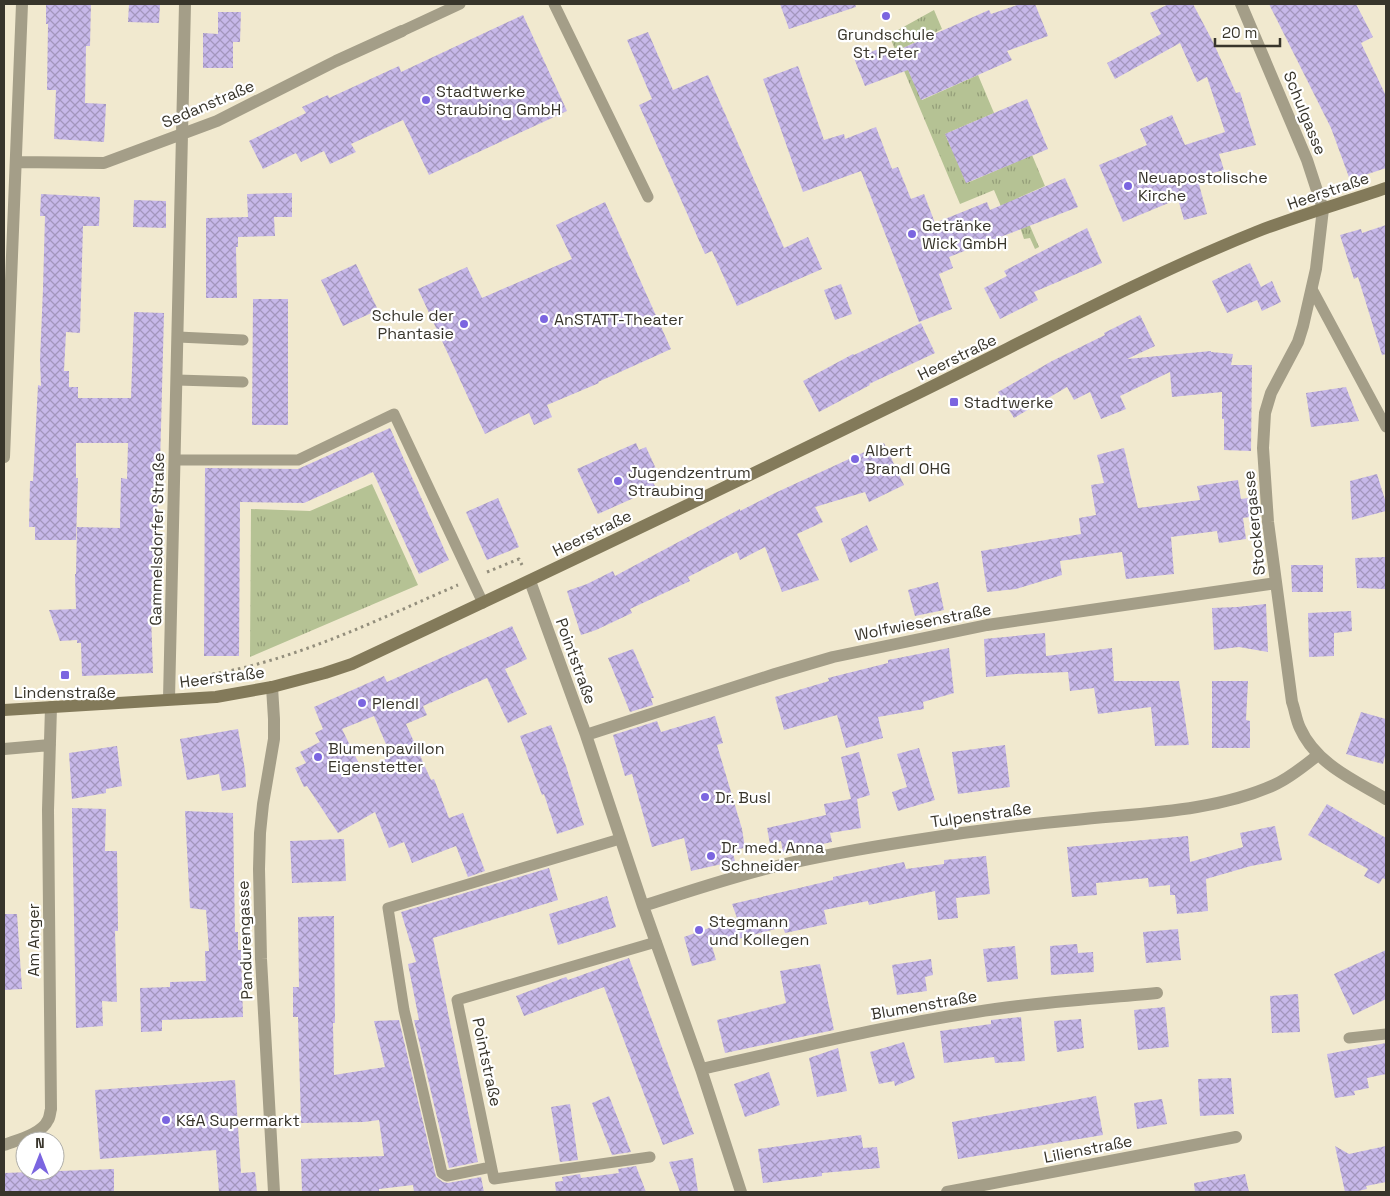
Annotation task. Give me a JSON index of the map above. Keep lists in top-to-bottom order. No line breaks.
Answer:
{"streets":{"street":["Sedanstraße","Schulgasse","Heerstraße","Stockergasse","Gammelsdorfer Straße","Wolfwiesenstraße","Pointstraße","Tulpenstraße","Am Anger","Pandurengasse","Blumenstraße","Lilienstraße"]},"crossings":[["Sedanstraße","Gammelsdorfer Straße"],["Schulgasse","Heerstraße"],["Schulgasse","Stockergasse"],["Heerstraße","Stockergasse"],["Heerstraße","Gammelsdorfer Straße"],["Heerstraße","Pointstraße"],["Heerstraße","Am Anger"],["Heerstraße","Pandurengasse"],["Stockergasse","Wolfwiesenstraße"],["Stockergasse","Tulpenstraße"],["Wolfwiesenstraße","Pointstraße"],["Pointstraße","Tulpenstraße"],["Pointstraße","Blumenstraße"]],"places":{"other":["Grundschule St. Peter","Stadtwerke Straubing GmbH","Neuapostolische Kirche","Getränke Wick GmbH","AnSTATT-Theater","Schule der Phantasie","Albert Brandl OHG","Jugendzentrum Straubing","Plendl","Blumenpavillon Eigenstetter","Dr. Busl","Dr. med. Anna Schneider","Stegmann und Kollegen","K&A Supermarkt"],"transit":["Stadtwerke","Lindenstraße"]},"scale_bar":"20 m","north":"top"}
